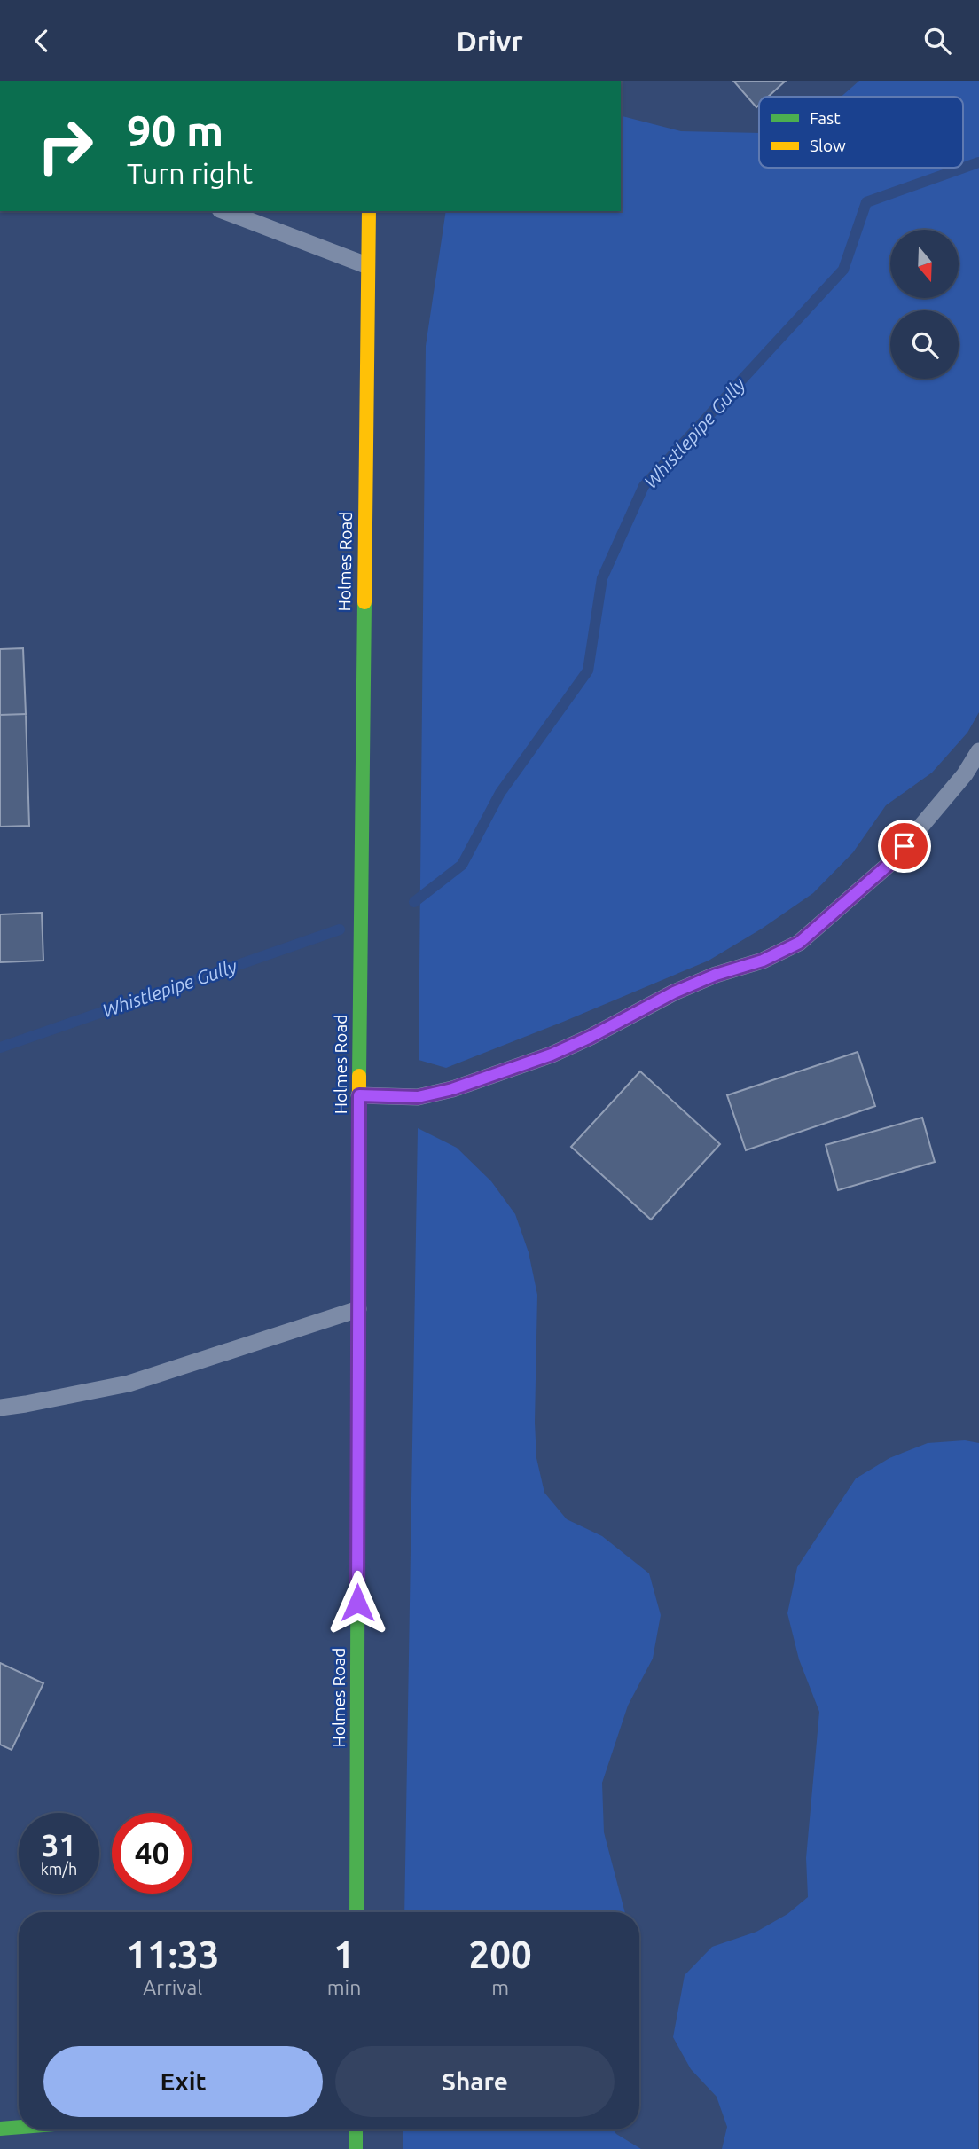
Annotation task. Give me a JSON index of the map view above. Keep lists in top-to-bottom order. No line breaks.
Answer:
{"streets":{"street":["Holmes Road"]},"water":["Whistlepipe Gully"],"legend":["Fast","Slow"],"north":"bottom","page":{"header":"Drivr","turn":["90 m","Turn right"],"speed":"31 km/h","limit":"40","eta":["11:33","Arrival","1","min","200","m"],"buttons":["Exit","Share"]}}
